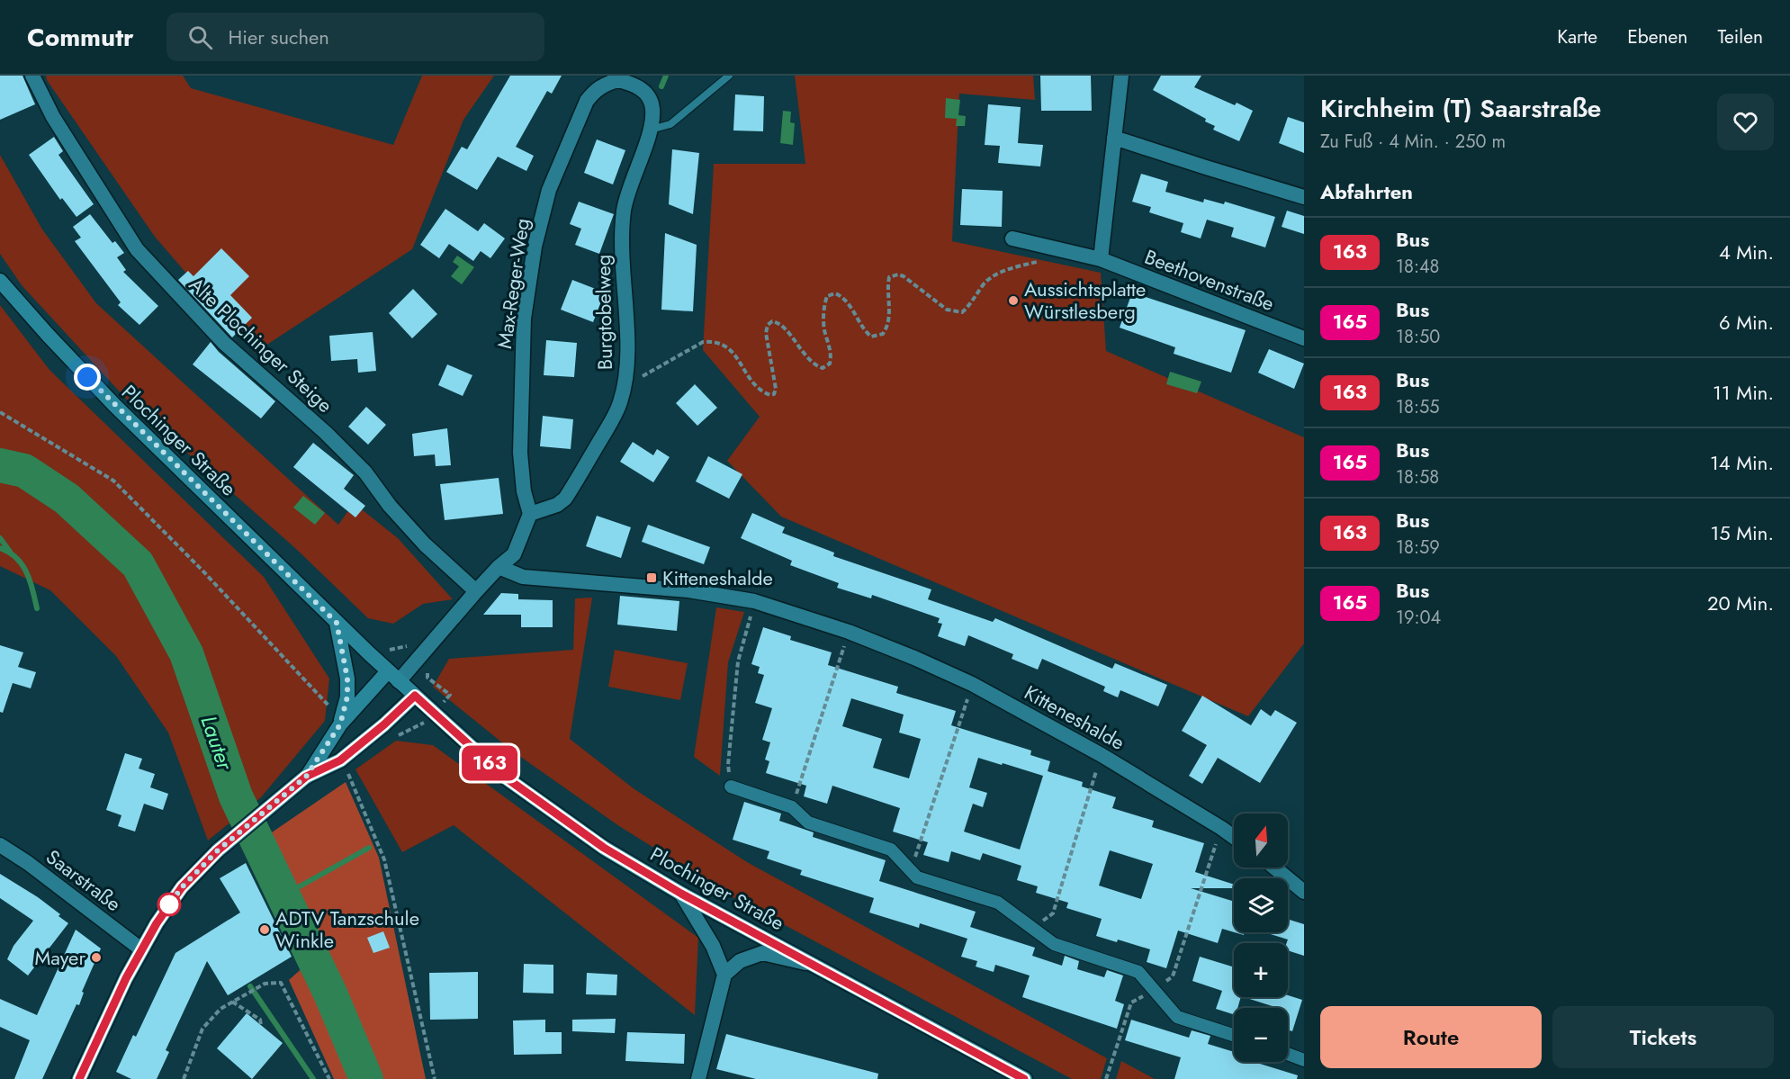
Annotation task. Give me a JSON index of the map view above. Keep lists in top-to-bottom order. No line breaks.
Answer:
{"streets":{"main road":["Plochinger Straße"],"street":["Beethovenstraße","Max-Reger-Weg","Burgtobelweg","Alte Plochinger Steige","Kitteneshalde","Saarstraße"]},"crossings":[["Max-Reger-Weg","Burgtobelweg"]],"water":["Lauter"],"places":{"other":["Aussichtsplatte Würstlesberg","ADTV Tanzschule Winkle","Mayer"],"transit":["Kitteneshalde"]},"lines":["bus line 163"],"north":"top","page":{"header":"Commutr","search":"Hier suchen","nav":["Karte","Ebenen","Teilen"],"on_map":"163","heading":[["Kirchheim (T) Saarstraße","Zu Fuß · 4 Min. · 250 m"],"Abfahrten"],"list":[{"mark":"163","name":"Bus","note":"18:48","value":"4 Min."},{"mark":"165","name":"Bus","note":"18:50","value":"6 Min."},{"mark":"163","name":"Bus","note":"18:55","value":"11 Min."},{"mark":"165","name":"Bus","note":"18:58","value":"14 Min."},{"mark":"163","name":"Bus","note":"18:59","value":"15 Min."},{"mark":"165","name":"Bus","note":"19:04","value":"20 Min."}],"map_buttons":["+","−"],"buttons":["Route","Tickets"]}}
